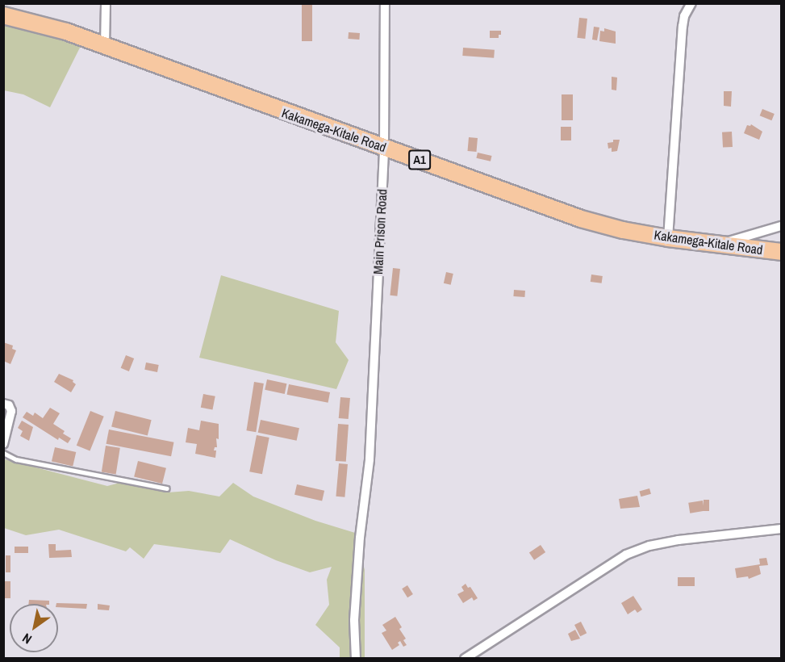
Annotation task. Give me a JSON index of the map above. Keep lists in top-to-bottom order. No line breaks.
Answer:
{"streets":{"highway":["Kakamega-Kitale Road","A1"],"street":["Main Prison Road"]},"crossings":[["Kakamega-Kitale Road","Main Prison Road"]],"north":"bottom left"}
